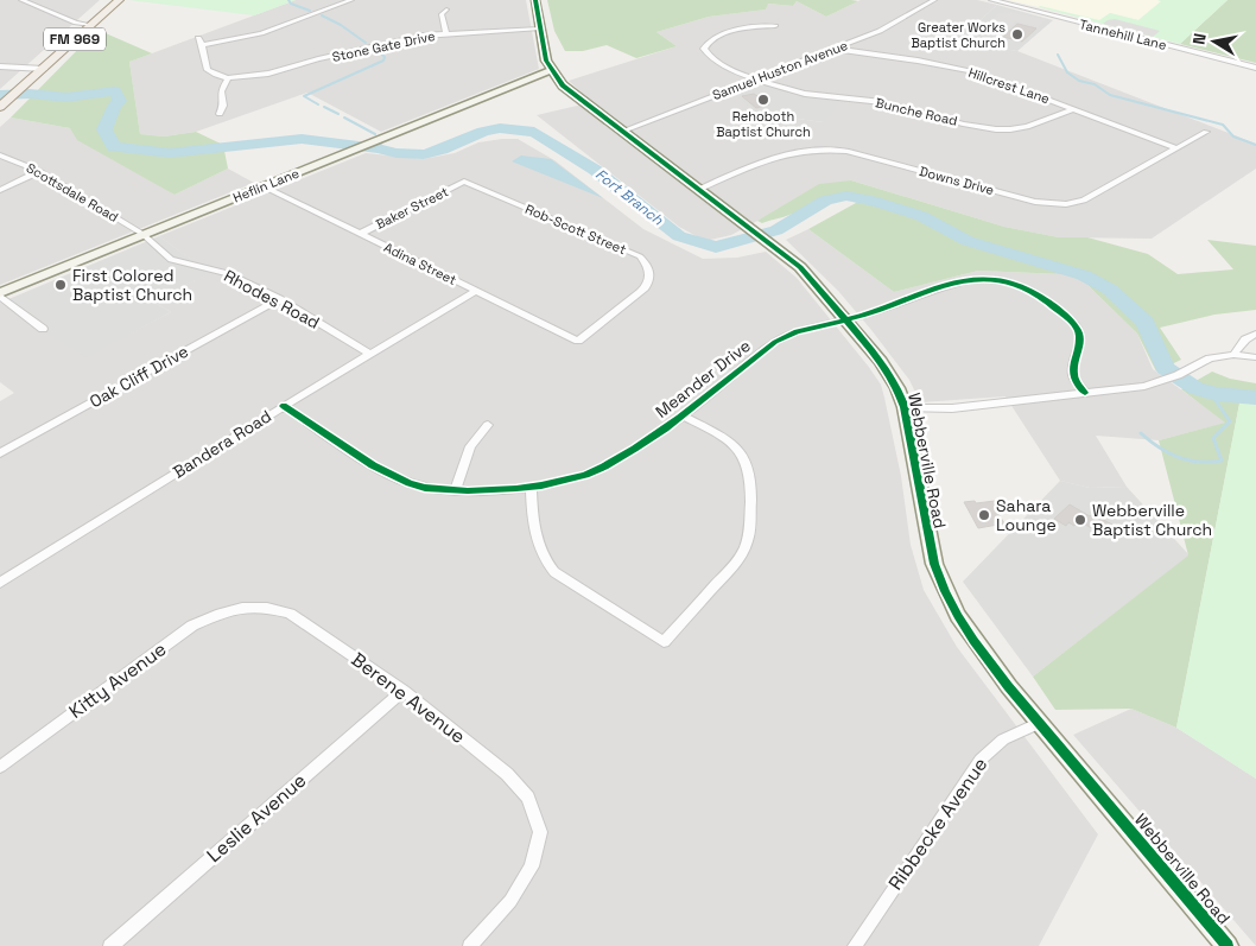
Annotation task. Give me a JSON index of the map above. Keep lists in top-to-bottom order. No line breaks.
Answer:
{"streets":{"main road":["FM 969"],"street":["Tannehill Lane","Stone Gate Drive","Samuel Huston Avenue","Hillcrest Lane","Bunche Road","Downs Drive","Heflin Lane","Scottsdale Road","Baker Street","Rob-Scott Street","Adina Street","Rhodes Road","Oak Cliff Drive","Meander Drive","Bandera Road","Webberville Road","Kitty Avenue","Berene Avenue","Leslie Avenue","Ribbecke Avenue"]},"crossings":[["Stone Gate Drive","Webberville Road"],["Samuel Huston Avenue","Hillcrest Lane"],["Samuel Huston Avenue","Bunche Road"],["Samuel Huston Avenue","Webberville Road"],["Hillcrest Lane","Bunche Road"],["Hillcrest Lane","Downs Drive"],["Downs Drive","Webberville Road"],["Heflin Lane","Scottsdale Road"],["Heflin Lane","Adina Street"],["Heflin Lane","Rhodes Road"],["Heflin Lane","Webberville Road"],["Scottsdale Road","Rhodes Road"],["Baker Street","Rob-Scott Street"],["Baker Street","Adina Street"],["Rob-Scott Street","Adina Street"],["Adina Street","Bandera Road"],["Rhodes Road","Oak Cliff Drive"],["Rhodes Road","Bandera Road"],["Meander Drive","Bandera Road"],["Meander Drive","Webberville Road"],["Webberville Road","Ribbecke Avenue"],["Kitty Avenue","Berene Avenue"],["Berene Avenue","Leslie Avenue"]],"water":["Fort Branch"],"places":["Greater Works Baptist Church","Rehoboth Baptist Church","First Colored Baptist Church","Sahara Lounge","Webberville Baptist Church"],"north":"left"}
